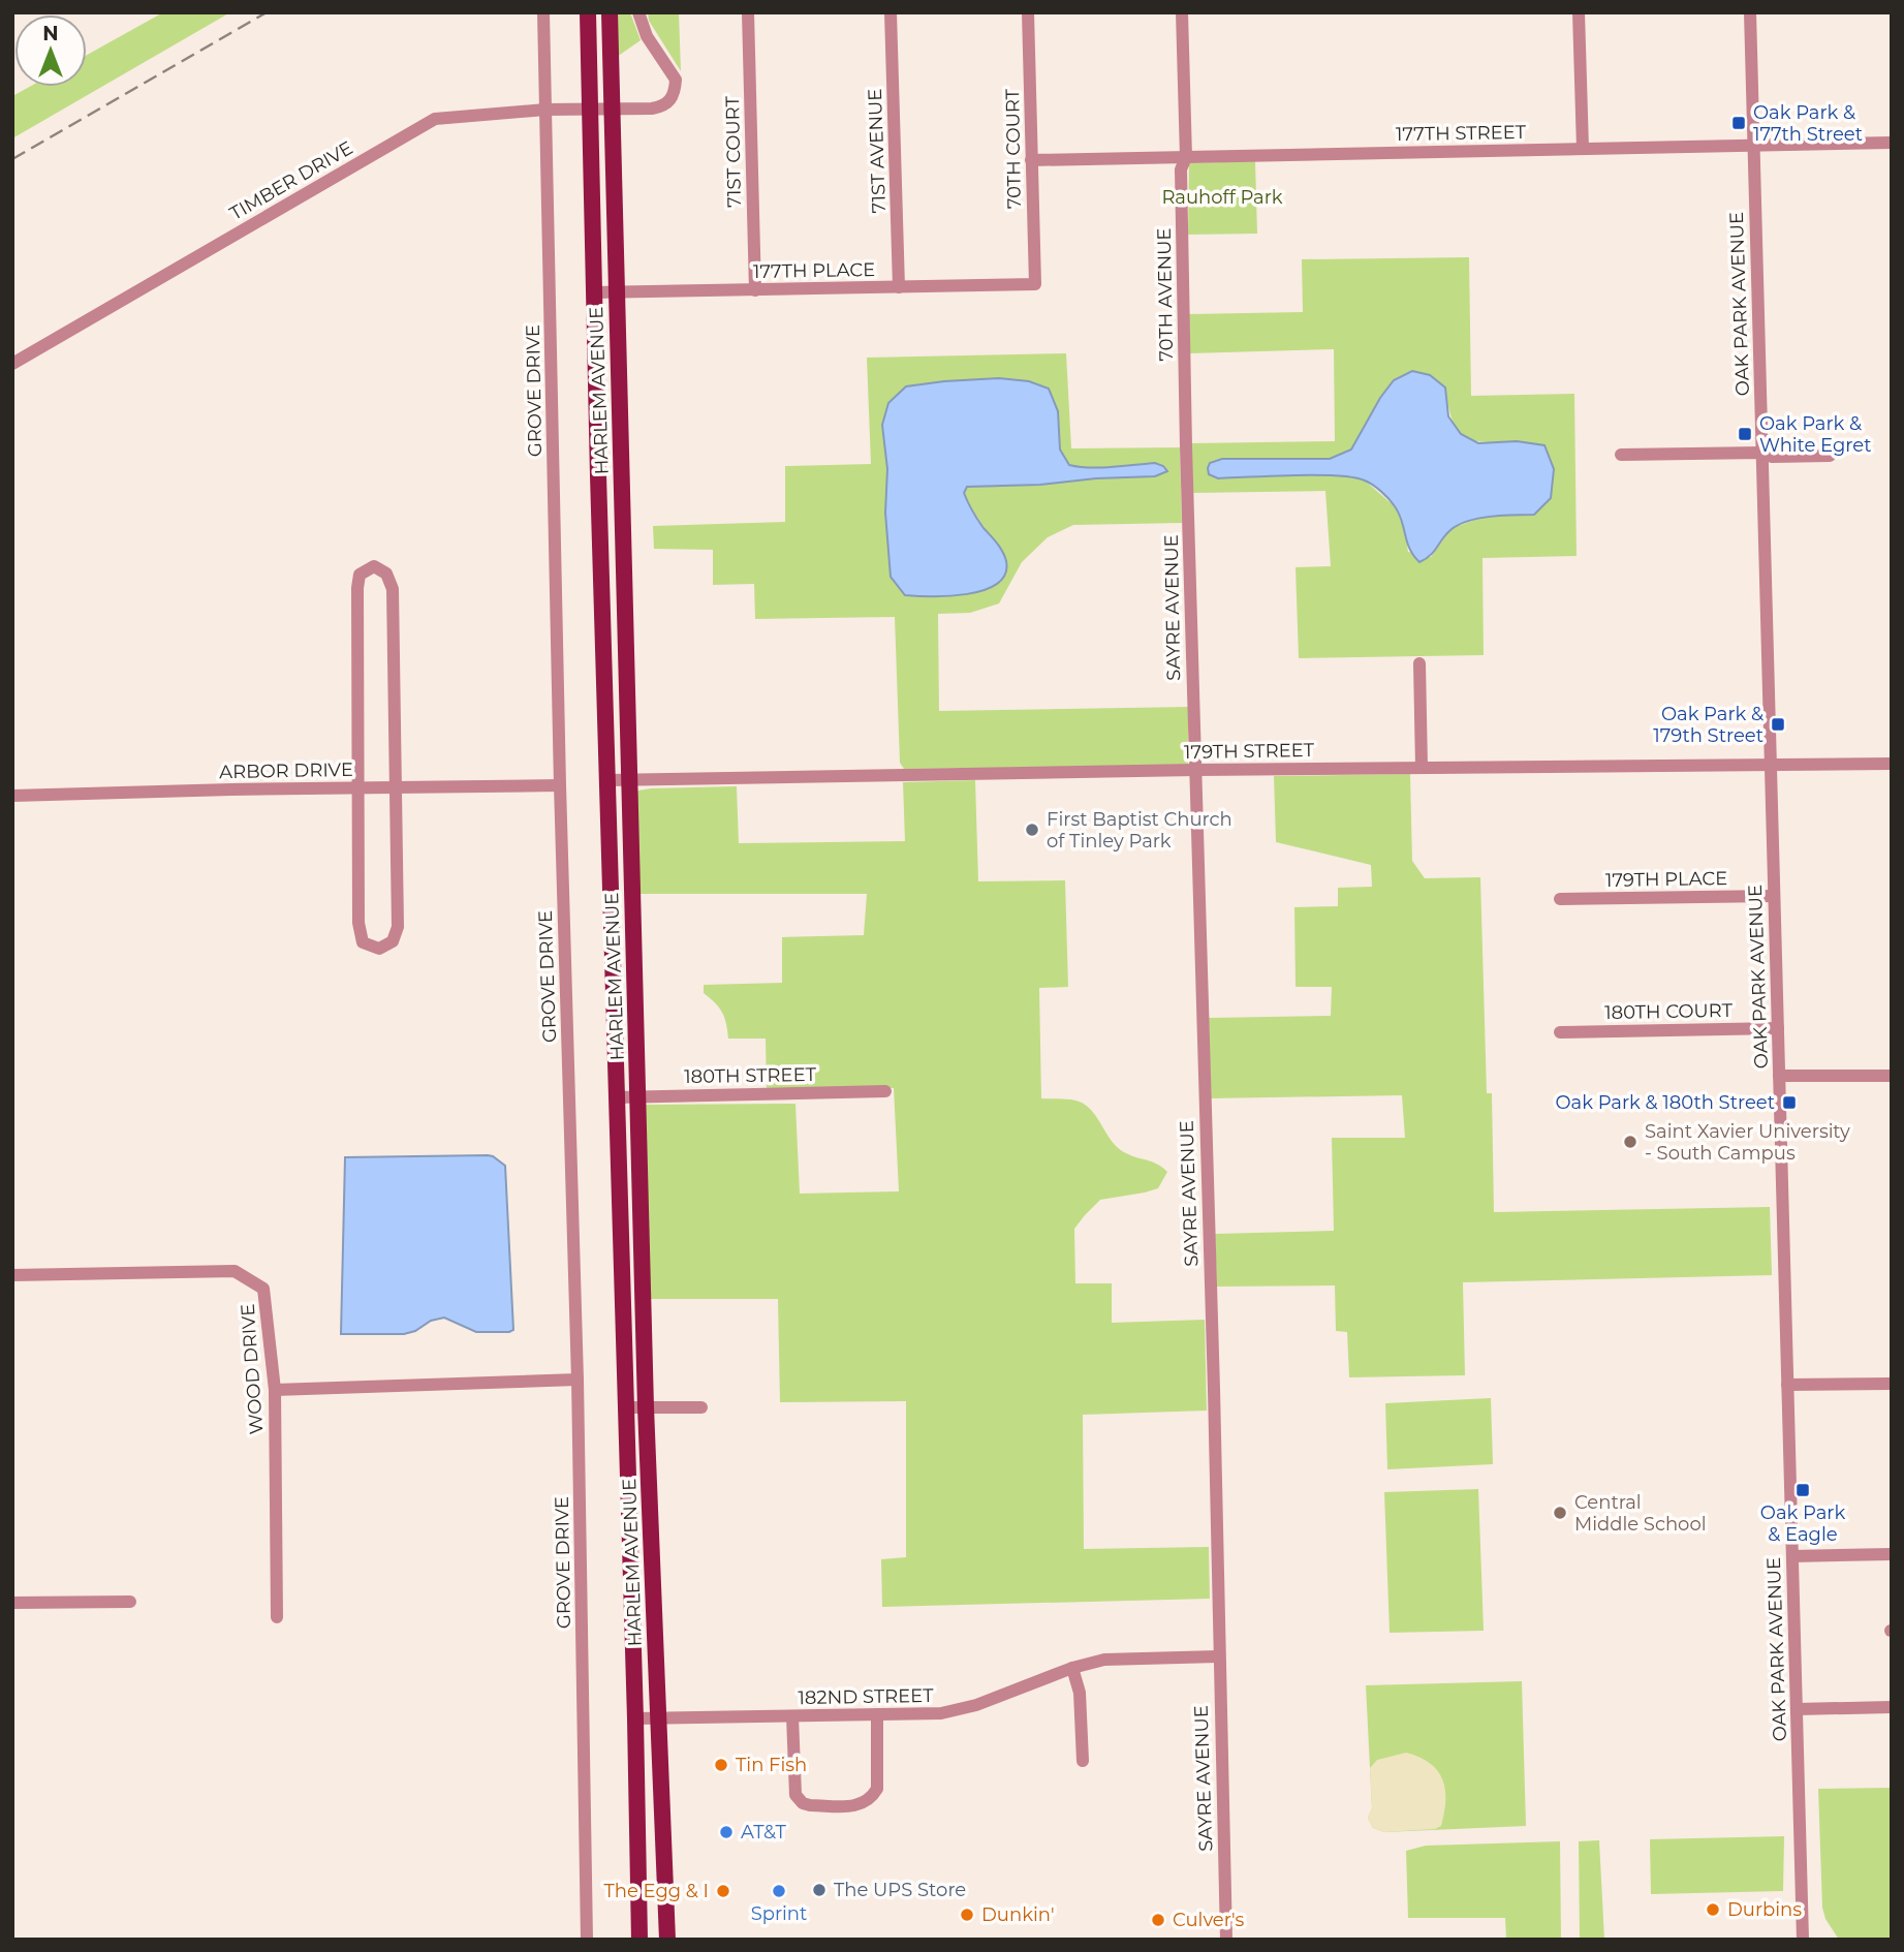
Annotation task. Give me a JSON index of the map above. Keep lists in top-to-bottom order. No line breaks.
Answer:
{"streets":{"main road":["HARLEM AVENUE"],"street":["177TH STREET","70TH COURT","71ST AVENUE","71ST COURT","TIMBER DRIVE","177TH PLACE","70TH AVENUE","OAK PARK AVENUE","GROVE DRIVE","SAYRE AVENUE","179TH STREET","ARBOR DRIVE","179TH PLACE","180TH COURT","180TH STREET","WOOD DRIVE","182ND STREET"]},"crossings":[["177TH STREET","70TH COURT"],["177TH STREET","70TH AVENUE"],["177TH STREET","OAK PARK AVENUE"],["70TH COURT","177TH PLACE"],["71ST AVENUE","177TH PLACE"],["71ST COURT","177TH PLACE"],["TIMBER DRIVE","GROVE DRIVE"],["TIMBER DRIVE","HARLEM AVENUE"],["177TH PLACE","HARLEM AVENUE"],["70TH AVENUE","SAYRE AVENUE"],["OAK PARK AVENUE","179TH STREET"],["OAK PARK AVENUE","179TH PLACE"],["OAK PARK AVENUE","180TH COURT"],["GROVE DRIVE","ARBOR DRIVE"],["HARLEM AVENUE","179TH STREET"],["HARLEM AVENUE","180TH STREET"],["HARLEM AVENUE","182ND STREET"],["SAYRE AVENUE","179TH STREET"],["SAYRE AVENUE","182ND STREET"]],"parks":["Rauhoff Park"],"places":{"transit":["Oak Park & 177th Street","Oak Park & White Egret","Oak Park & 179th Street","Oak Park & 180th Street","Oak Park & Eagle"],"other":["First Baptist Church of Tinley Park","Saint Xavier University - South Campus","Central Middle School","Tin Fish","AT&T","The UPS Store","The Egg & I","Sprint","Durbins","Dunkin'","Culver's"]},"north":"top"}
